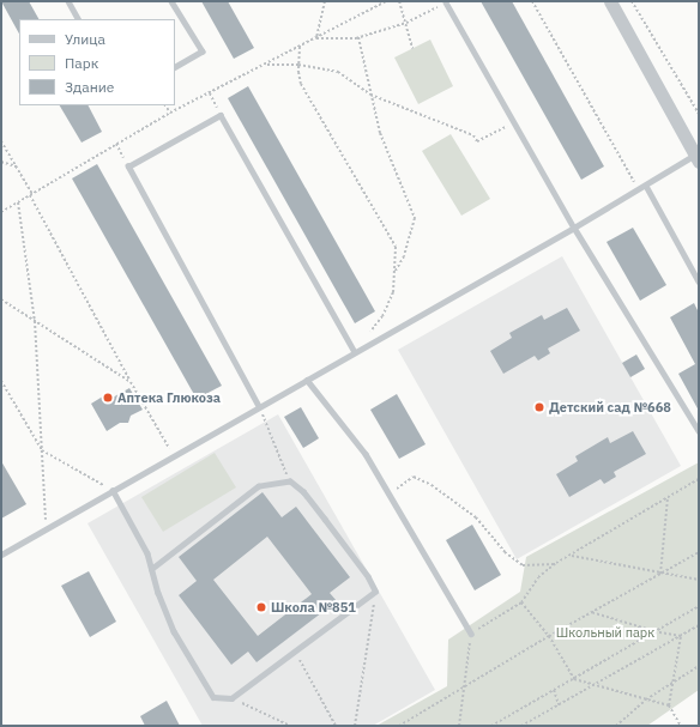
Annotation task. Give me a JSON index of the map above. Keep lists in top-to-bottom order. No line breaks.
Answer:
{"parks":["Школьный парк"],"places":["Аптека Глюкоза","Детский сад №668","Школа №851"],"legend":["Улица","Парк","Здание"]}
